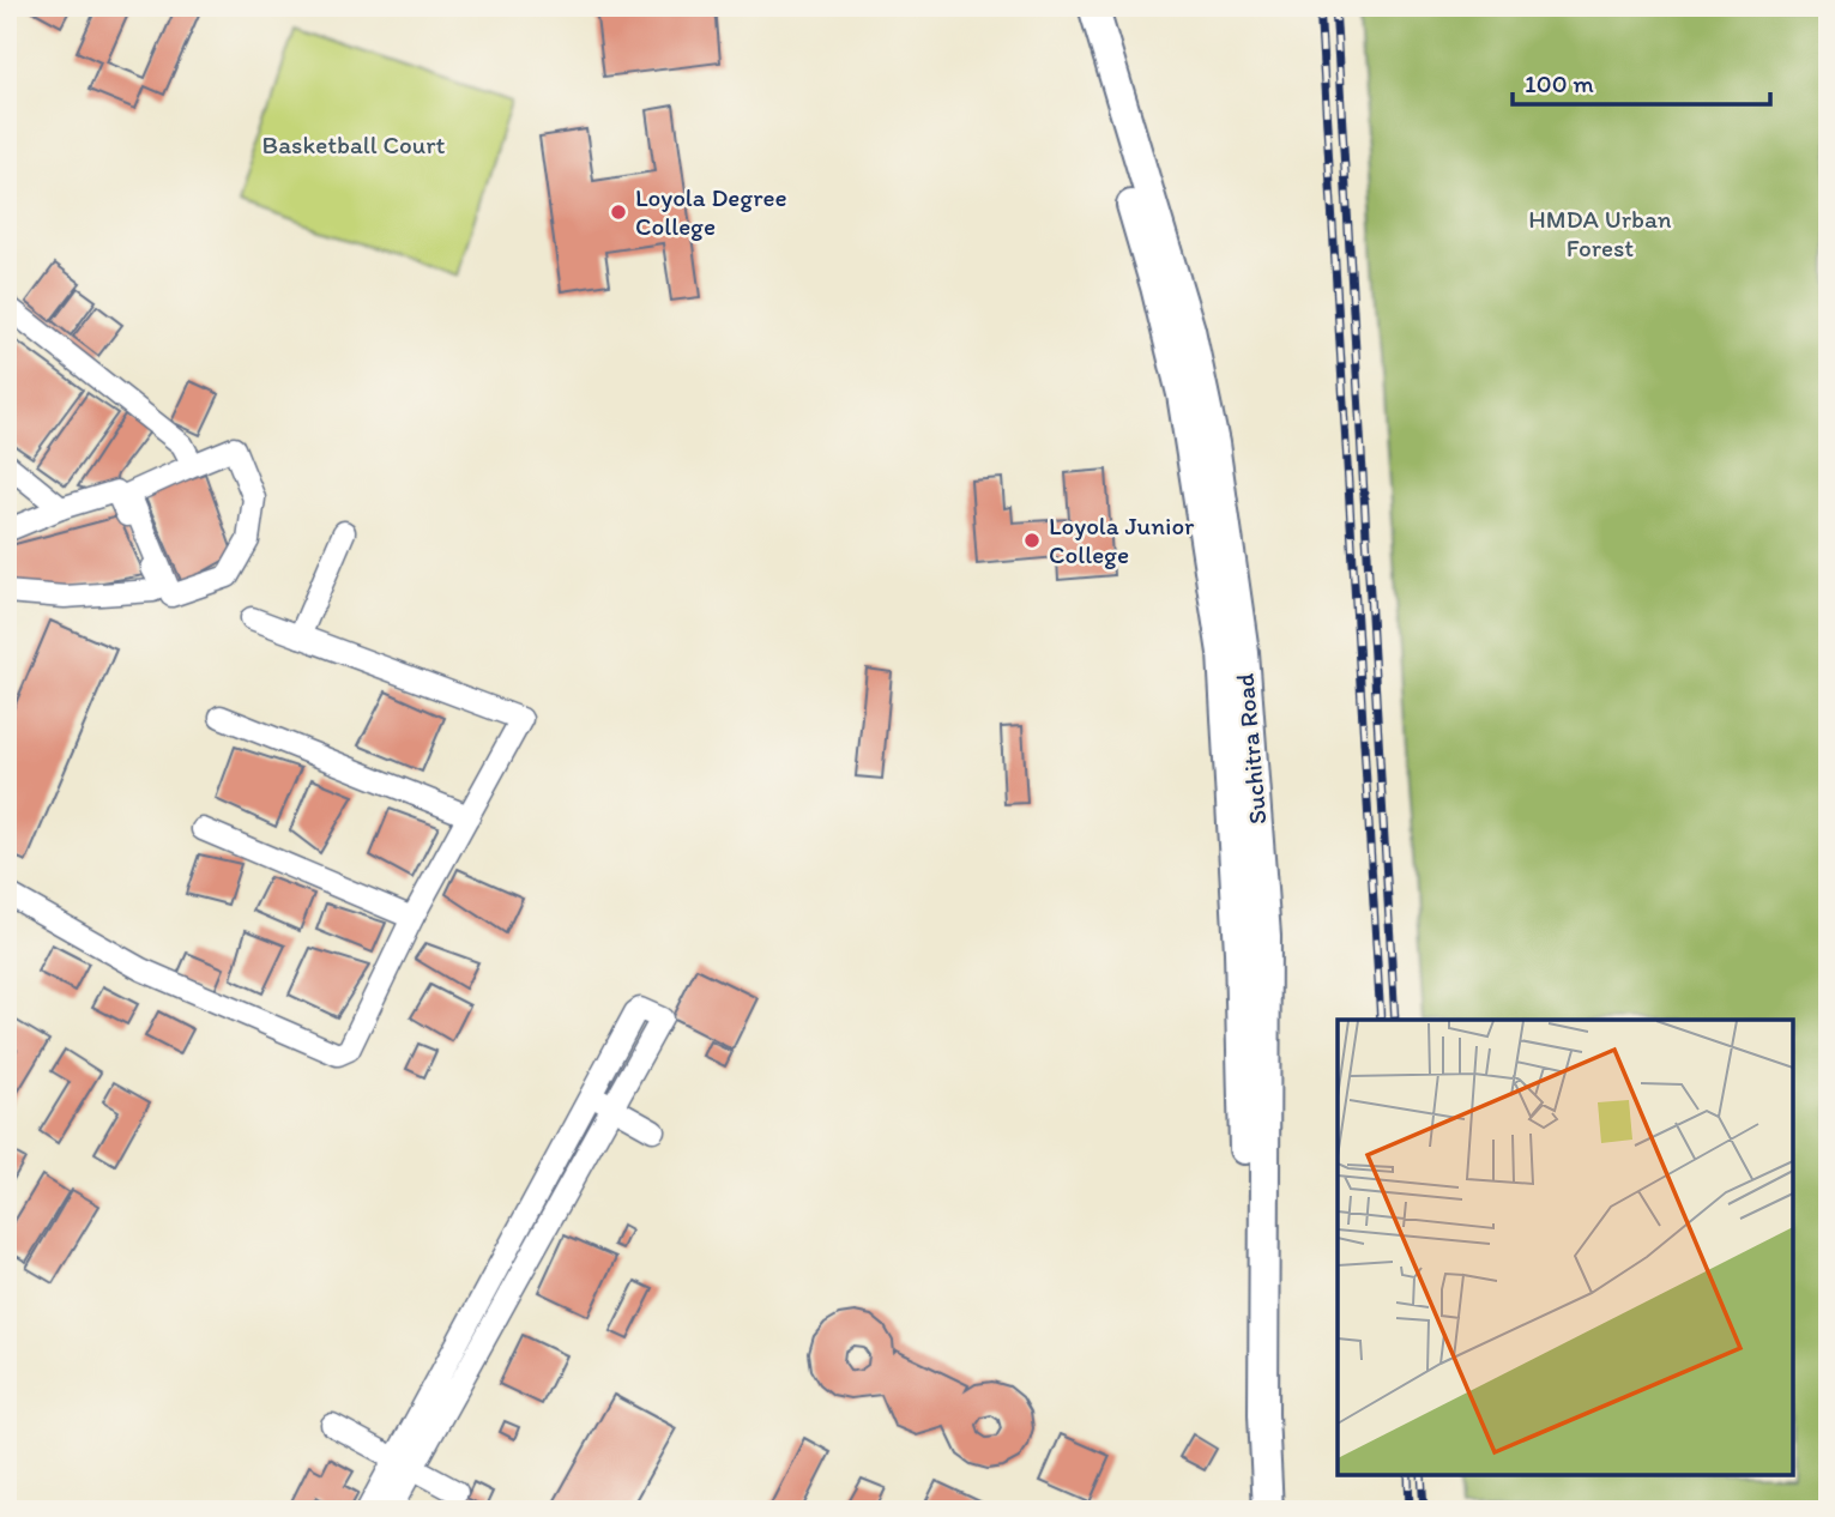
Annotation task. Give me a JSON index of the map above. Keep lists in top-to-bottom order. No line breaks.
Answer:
{"streets":{"main road":["Suchitra Road"]},"parks":["Basketball Court","HMDA Urban Forest"],"places":["Loyola Degree College","Loyola Junior College"],"scale_bar":"100 m"}
